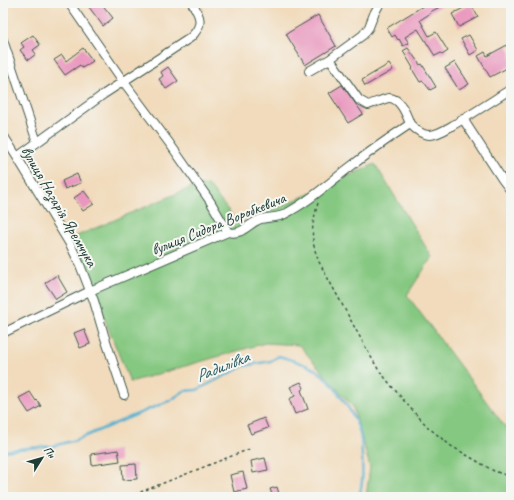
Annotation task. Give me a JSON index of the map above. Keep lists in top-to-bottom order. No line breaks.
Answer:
{"streets":{"street":["вулиця Назарія Яремчука","вулиця Сидора Воробкевича"]},"crossings":[["вулиця Назарія Яремчука","вулиця Сидора Воробкевича"]],"water":["Радилівка"],"north":"top right"}
